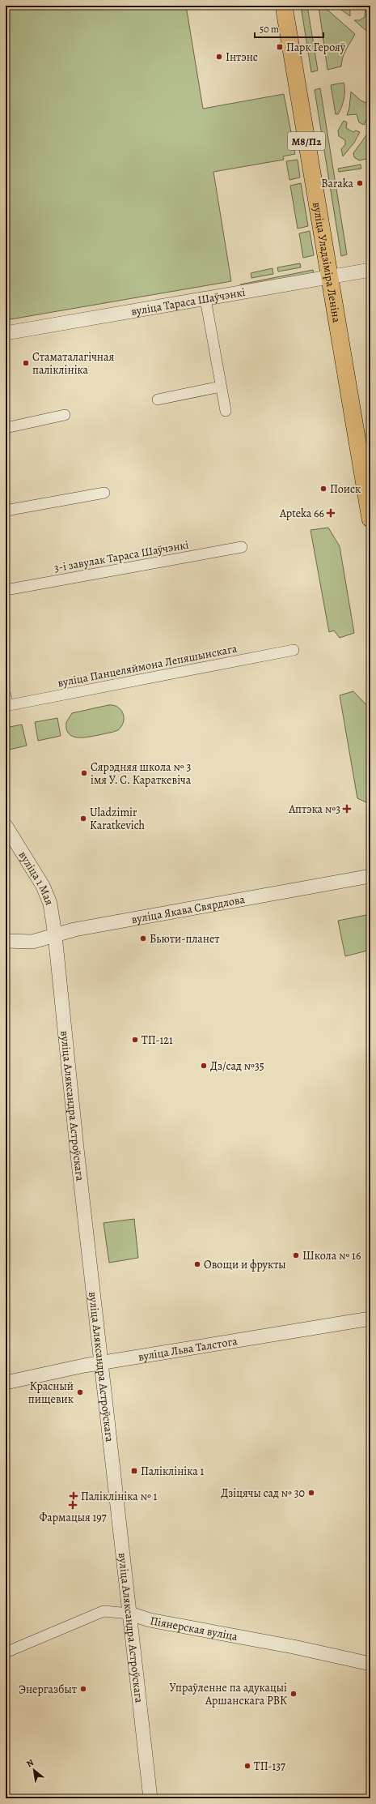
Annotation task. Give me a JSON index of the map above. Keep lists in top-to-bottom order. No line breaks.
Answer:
{"streets":{"main road":["М8/П2","вуліца Уладзіміра Леніна"],"street":["вуліца Тараса Шаўчэнкі","3-і завулак Тараса Шаўчэнкі","вуліца Панцеляймона Лепяшынскага","вуліца 1 Мая","вуліца Якава Свярдлова","вуліца Аляксандра Астроўскага","вуліца Льва Талстога","Піянерская вуліца"]},"crossings":[["вуліца Уладзіміра Леніна","вуліца Тараса Шаўчэнкі"],["вуліца 1 Мая","вуліца Якава Свярдлова"],["вуліца 1 Мая","вуліца Аляксандра Астроўскага"],["вуліца Якава Свярдлова","вуліца Аляксандра Астроўскага"],["вуліца Аляксандра Астроўскага","вуліца Льва Талстога"],["вуліца Аляксандра Астроўскага","Піянерская вуліца"]],"places":{"transit":["Парк Герояў","Паліклініка 1"],"other":["Інтэнс","Baraka","Стаматалагічная паліклініка","Поиск","Сярэдняя школа № 3 імя У. С. Караткевіча","Uladzimir Karatkevich","Бьюти-планет","ТП-121","Дз/сад №35","Школа № 16","Овощи и фрукты","Красный пищевик","Дзіцячы сад № 30","Энергазбыт","Упраўленне па адукацыі Аршанскага РВК","ТП-137"],"health":["Apteka 66","Аптэка №3","Паліклініка № 1","Фармацыя 197"]},"scale_bar":"50 m","north":"top left"}
